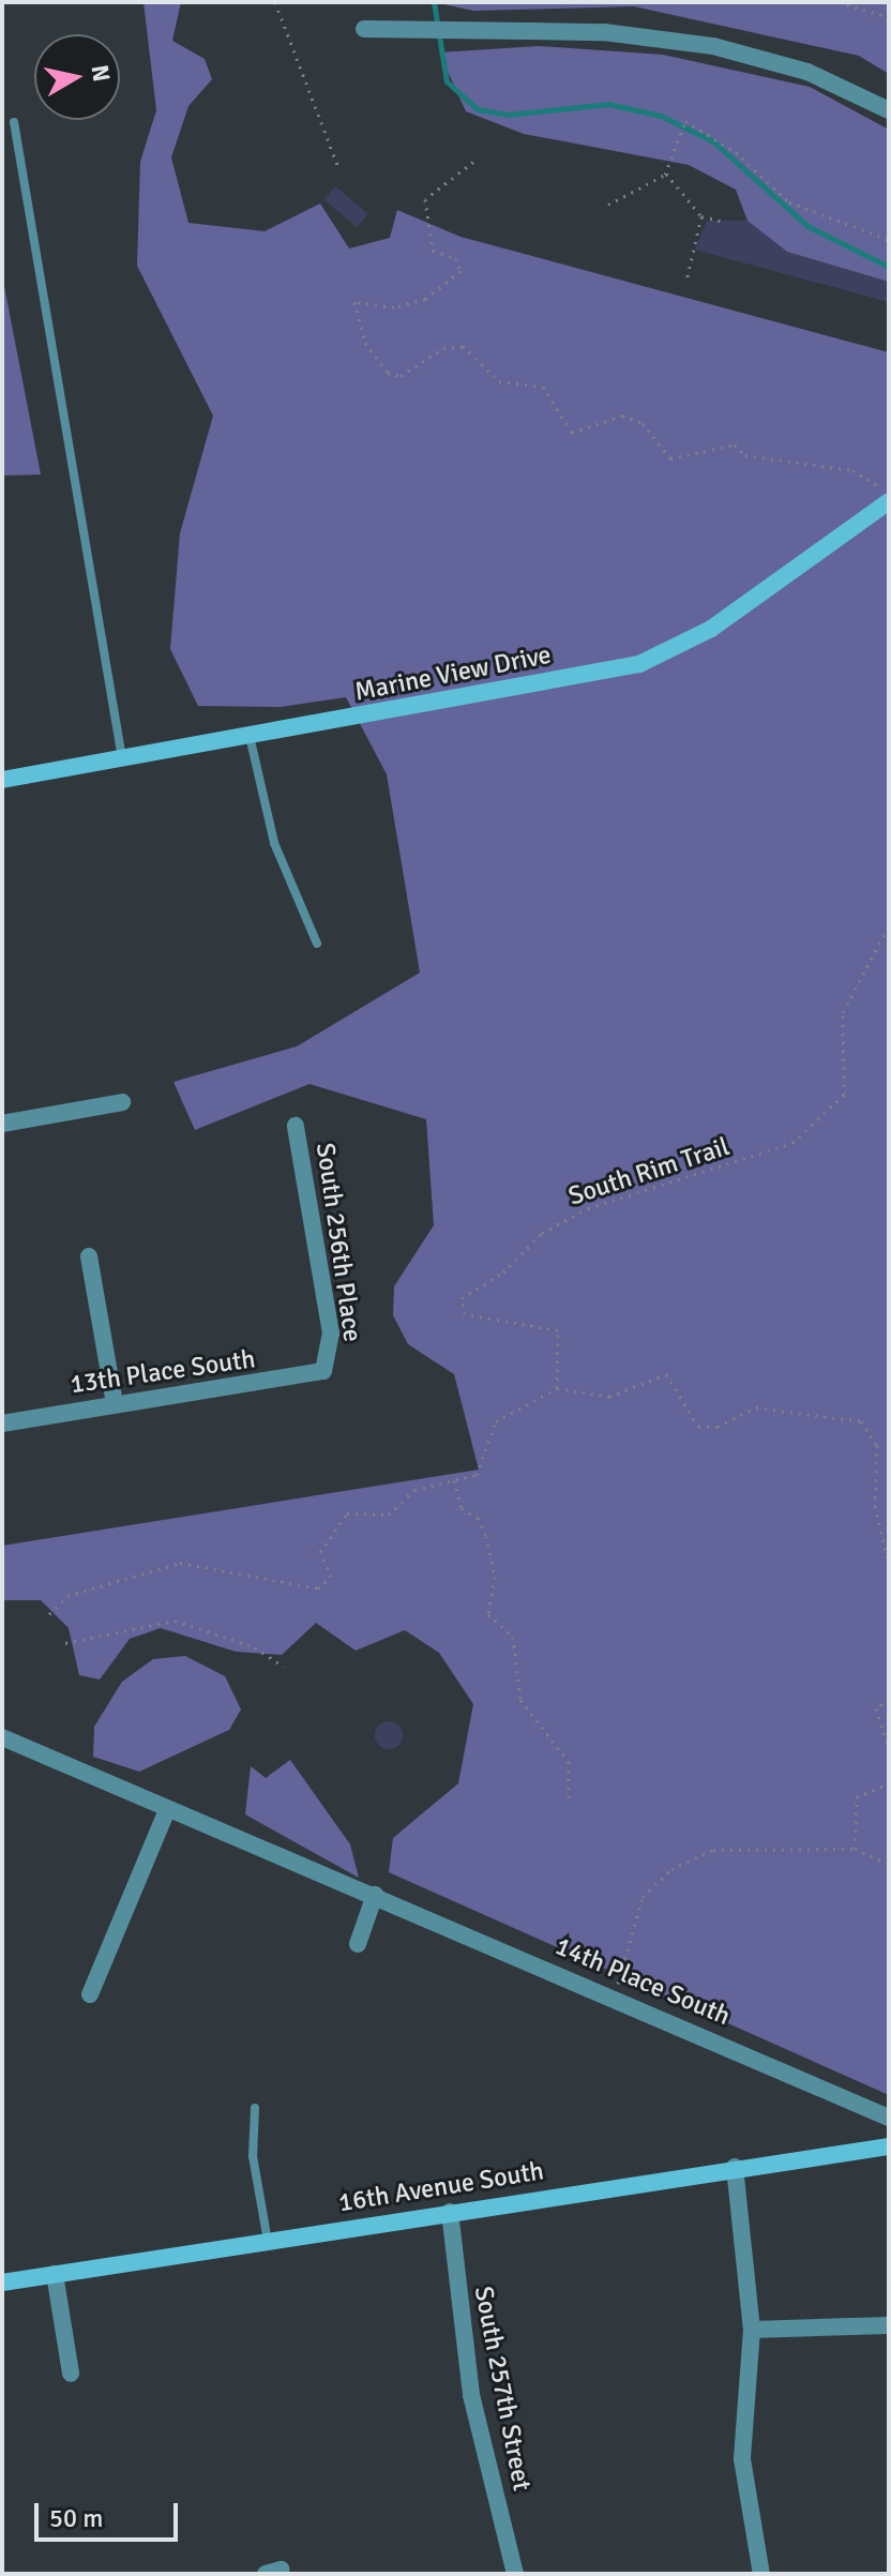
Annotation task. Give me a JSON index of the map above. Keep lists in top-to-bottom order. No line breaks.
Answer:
{"streets":{"main road":["Marine View Drive","16th Avenue South"],"street":["South 256th Place","13th Place South","14th Place South","South 257th Street"],"path":["South Rim Trail"]},"crossings":[["South 256th Place","13th Place South"],["16th Avenue South","South 257th Street"]],"scale_bar":"50 m","north":"right"}
